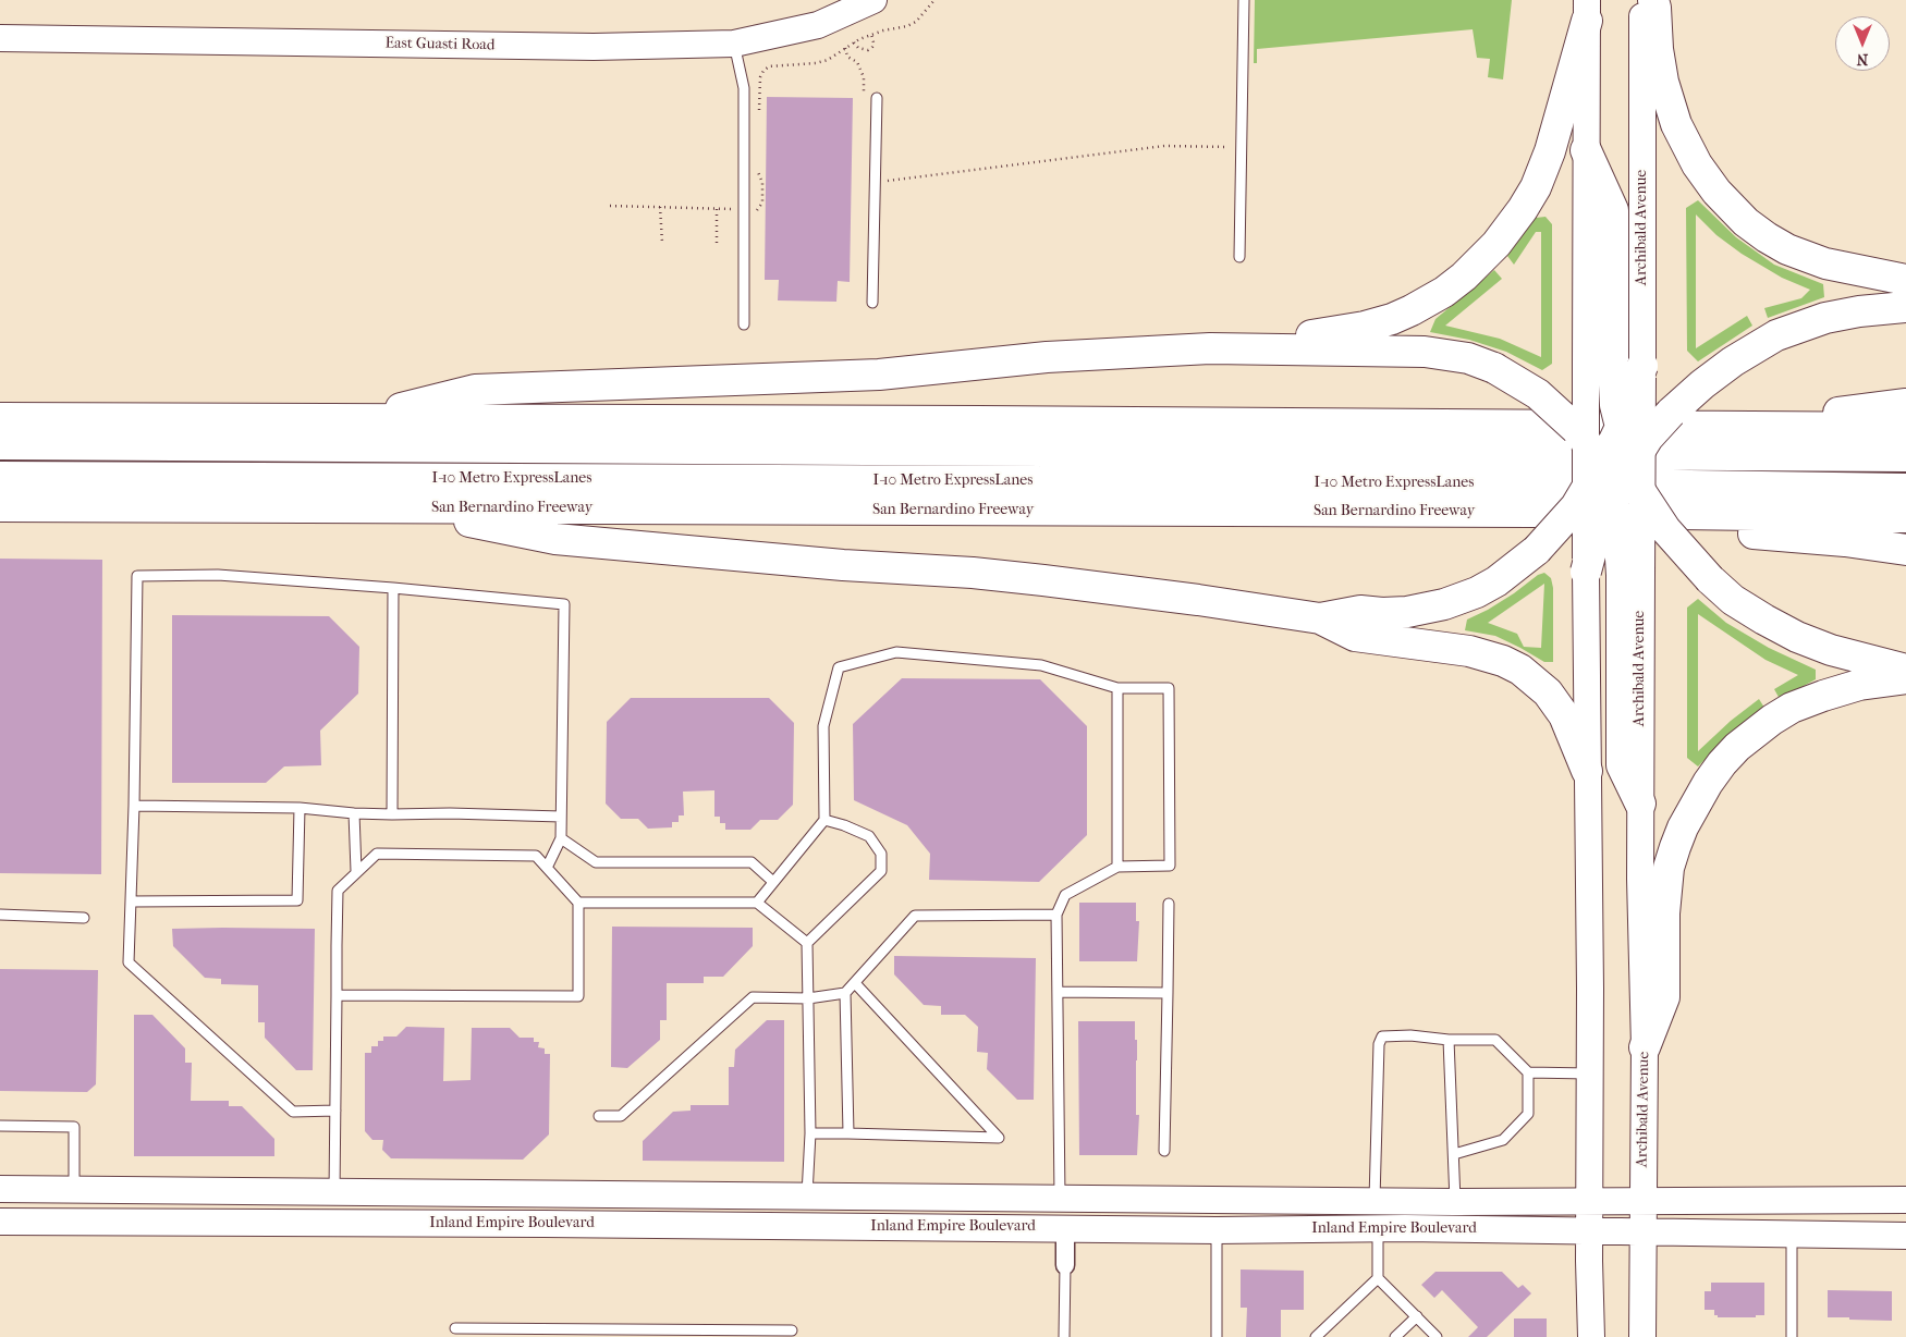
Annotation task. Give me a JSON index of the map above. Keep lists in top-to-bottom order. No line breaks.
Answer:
{"streets":{"highway":["I-10 Metro ExpressLanes","San Bernardino Freeway"],"main road":["East Guasti Road","Archibald Avenue","Inland Empire Boulevard"]},"crossings":[["Archibald Avenue","Inland Empire Boulevard"]],"north":"bottom"}
